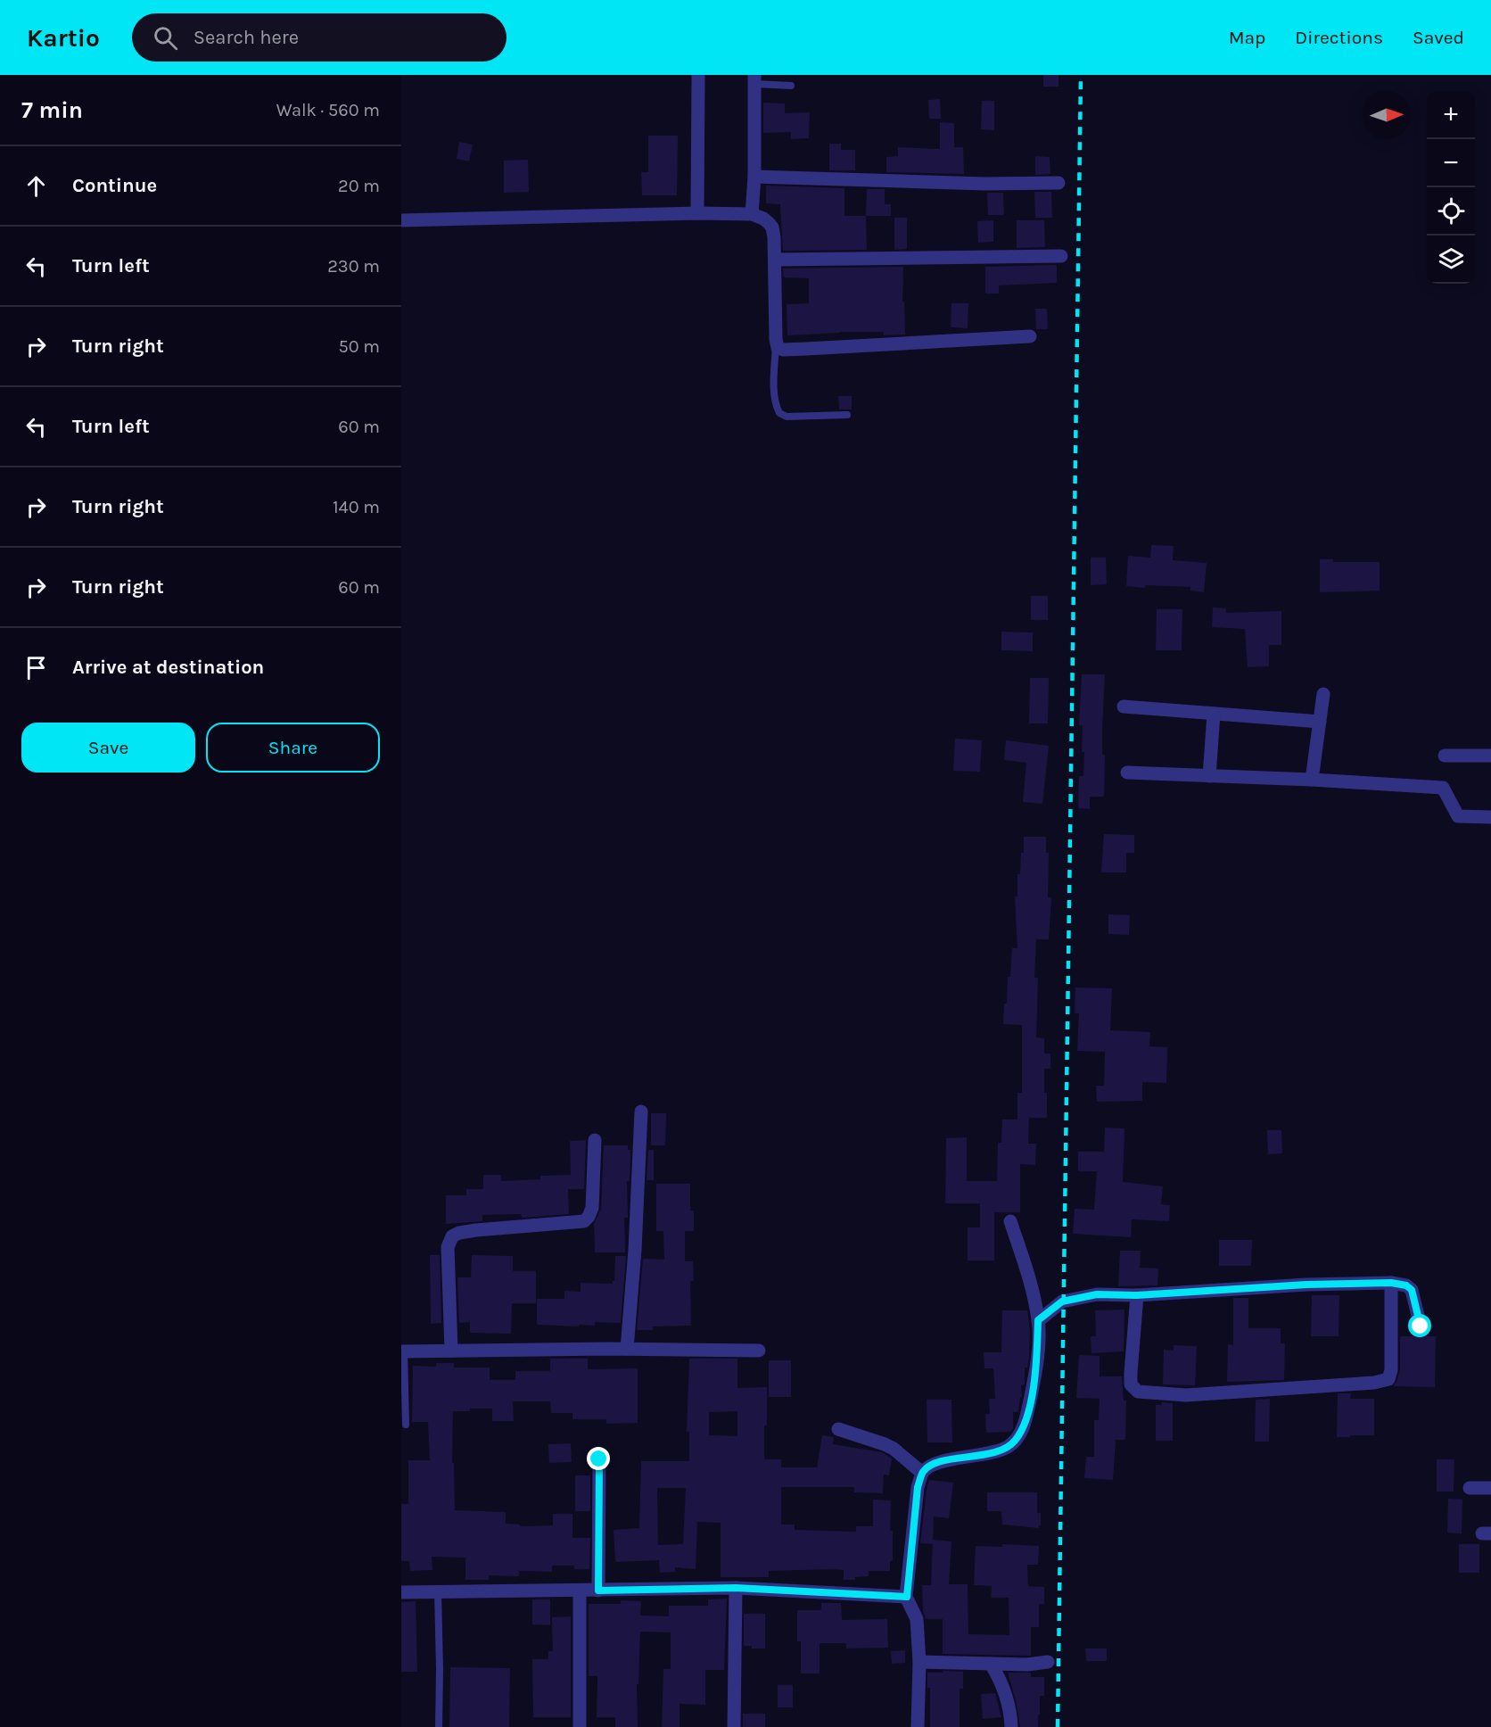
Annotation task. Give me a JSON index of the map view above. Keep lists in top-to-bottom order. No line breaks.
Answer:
{"north":"right","page":{"header":"Kartio","search":"Search here","nav":["Map","Directions","Saved"],"heading":["7 min","Walk · 560 m"],"map_buttons":["+","−"],"list":[["Continue","20 m"],["Turn left","230 m"],["Turn right","50 m"],["Turn left","60 m"],["Turn right","140 m"],["Turn right","60 m"],"Arrive at destination"],"buttons":["Save","Share"]}}
